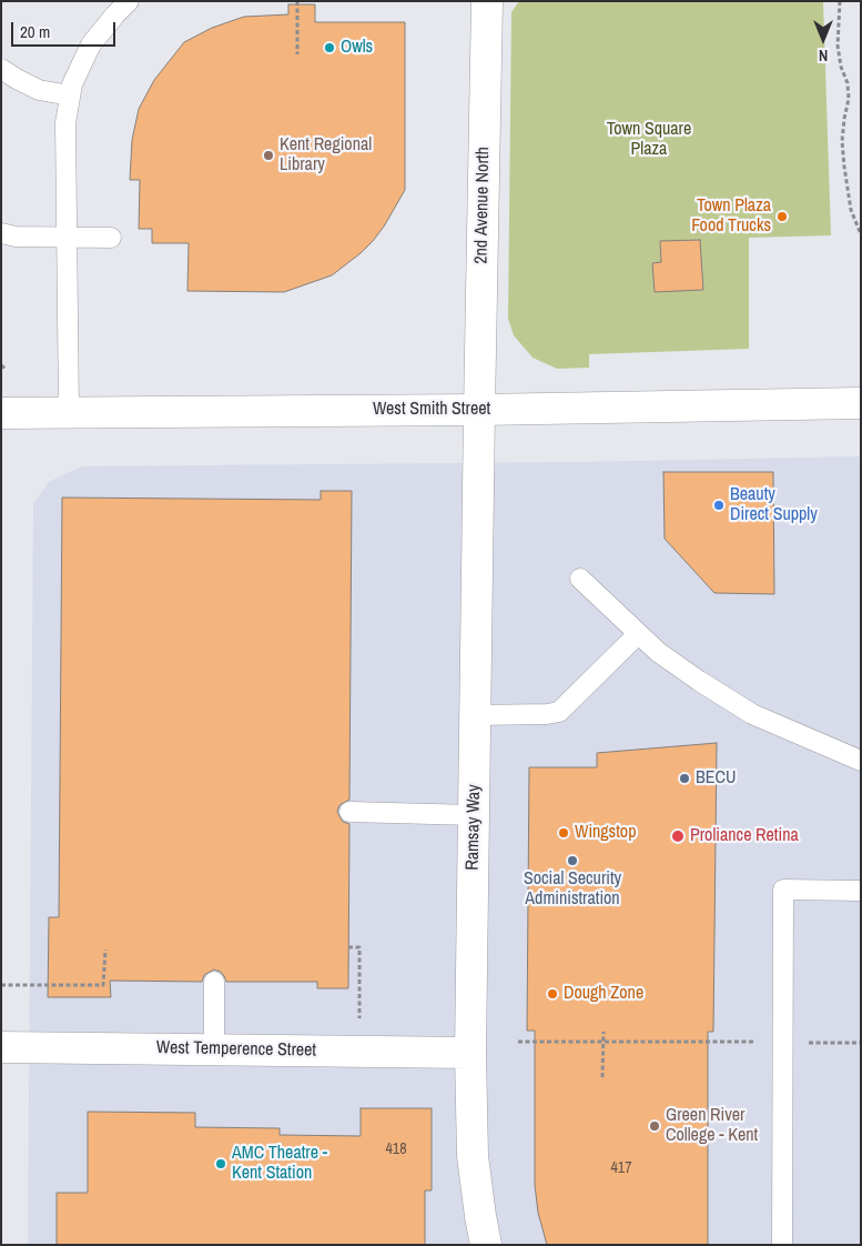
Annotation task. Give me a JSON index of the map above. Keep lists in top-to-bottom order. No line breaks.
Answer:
{"streets":{"street":["2nd Avenue North","West Smith Street","Ramsay Way","West Temperence Street"]},"crossings":[["2nd Avenue North","West Smith Street"],["2nd Avenue North","Ramsay Way"],["West Smith Street","Ramsay Way"],["Ramsay Way","West Temperence Street"]],"parks":["Town Square Plaza"],"places":["Owls","Kent Regional Library","Town Plaza Food Trucks","Beauty Direct Supply","BECU","Wingstop","Proliance Retina","Social Security Administration","Dough Zone","Green River College - Kent","AMC Theatre - Kent Station"],"house_numbers":["418","417"],"scale_bar":"20 m","north":"bottom"}
